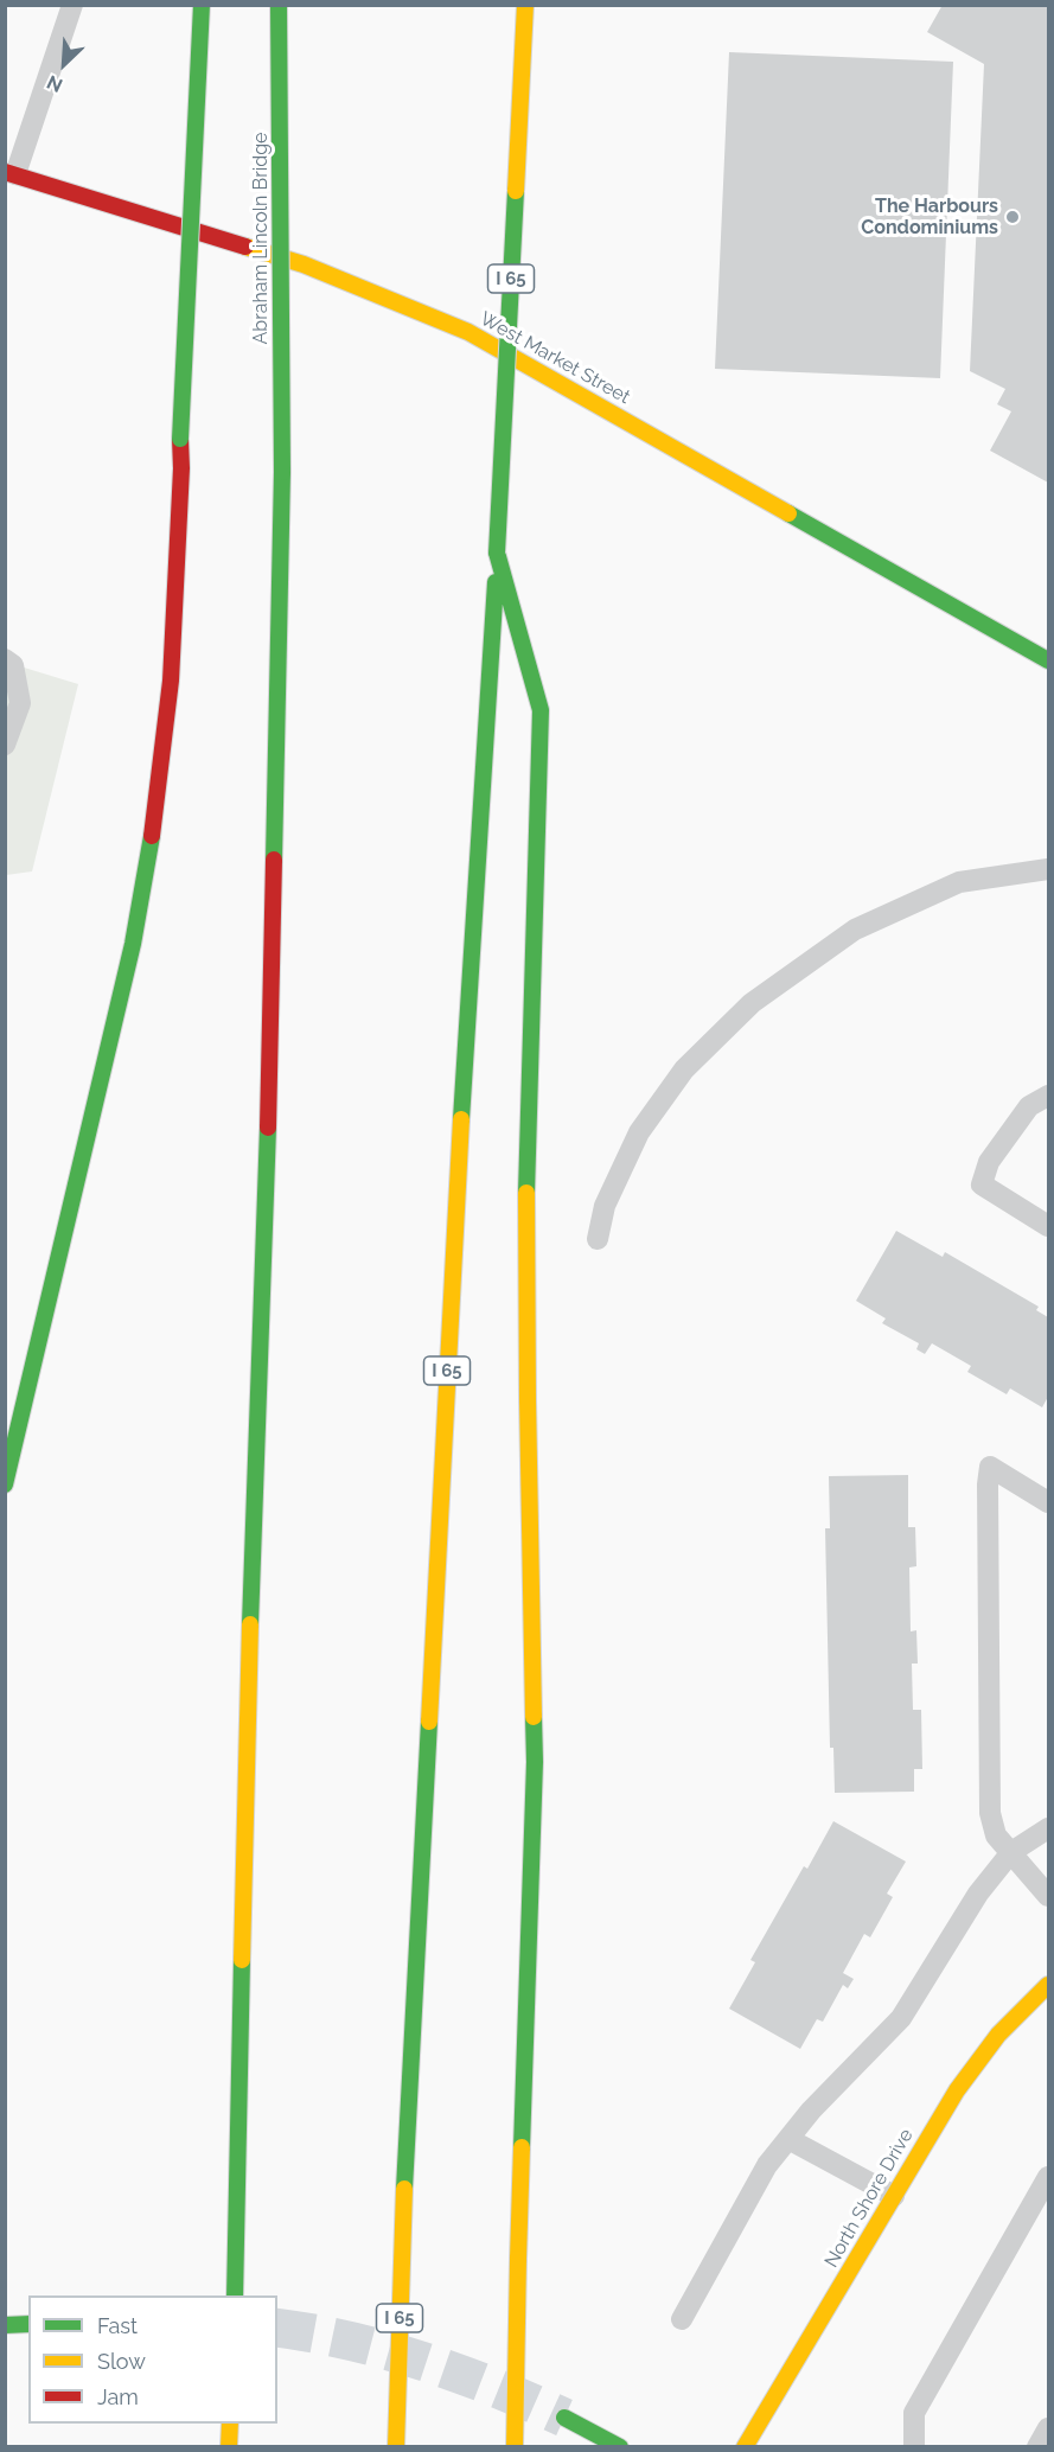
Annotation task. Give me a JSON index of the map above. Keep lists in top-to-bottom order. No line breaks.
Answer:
{"streets":{"main road":["Abraham Lincoln Bridge","I 65","West Market Street","North Shore Drive"]},"places":["The Harbours Condominiums"],"legend":["Fast","Slow","Jam"],"north":"bottom left"}
